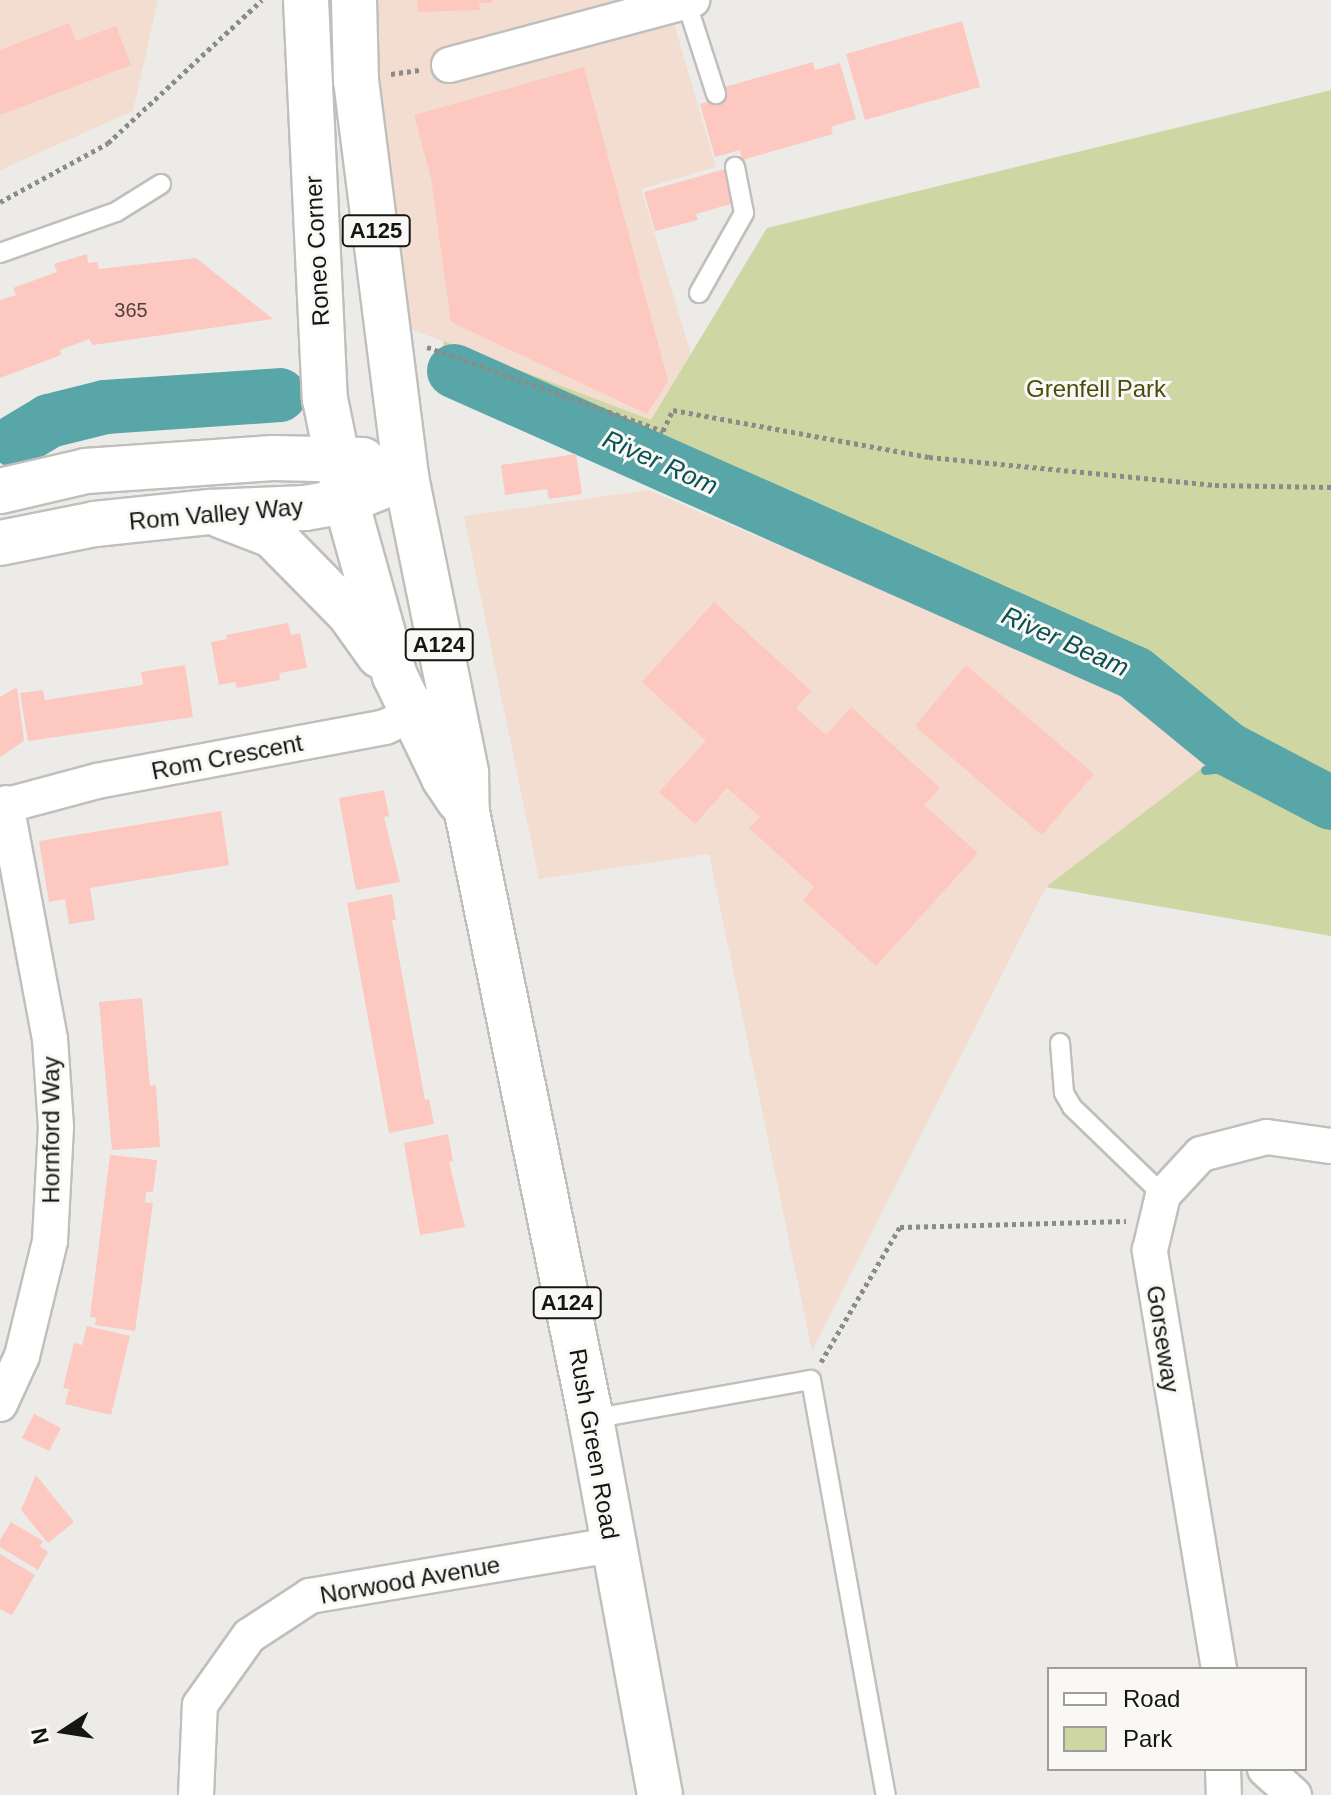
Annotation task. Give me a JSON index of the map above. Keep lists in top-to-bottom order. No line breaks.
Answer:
{"streets":{"main road":["A125","Roneo Corner","Rom Valley Way","A124","Rush Green Road"],"street":["Rom Crescent","Hornford Way","Gorseway","Norwood Avenue"]},"crossings":[["A125","Rom Valley Way"],["A125","Rush Green Road"],["Roneo Corner","Rom Valley Way"],["Roneo Corner","Rush Green Road"],["Rom Valley Way","Rush Green Road"],["Rom Crescent","Hornford Way"],["Rom Crescent","Rush Green Road"],["Rush Green Road","Norwood Avenue"]],"water":["River Rom","River Beam"],"parks":["Grenfell Park"],"house_numbers":["365"],"legend":["Road","Park"],"north":"left"}
